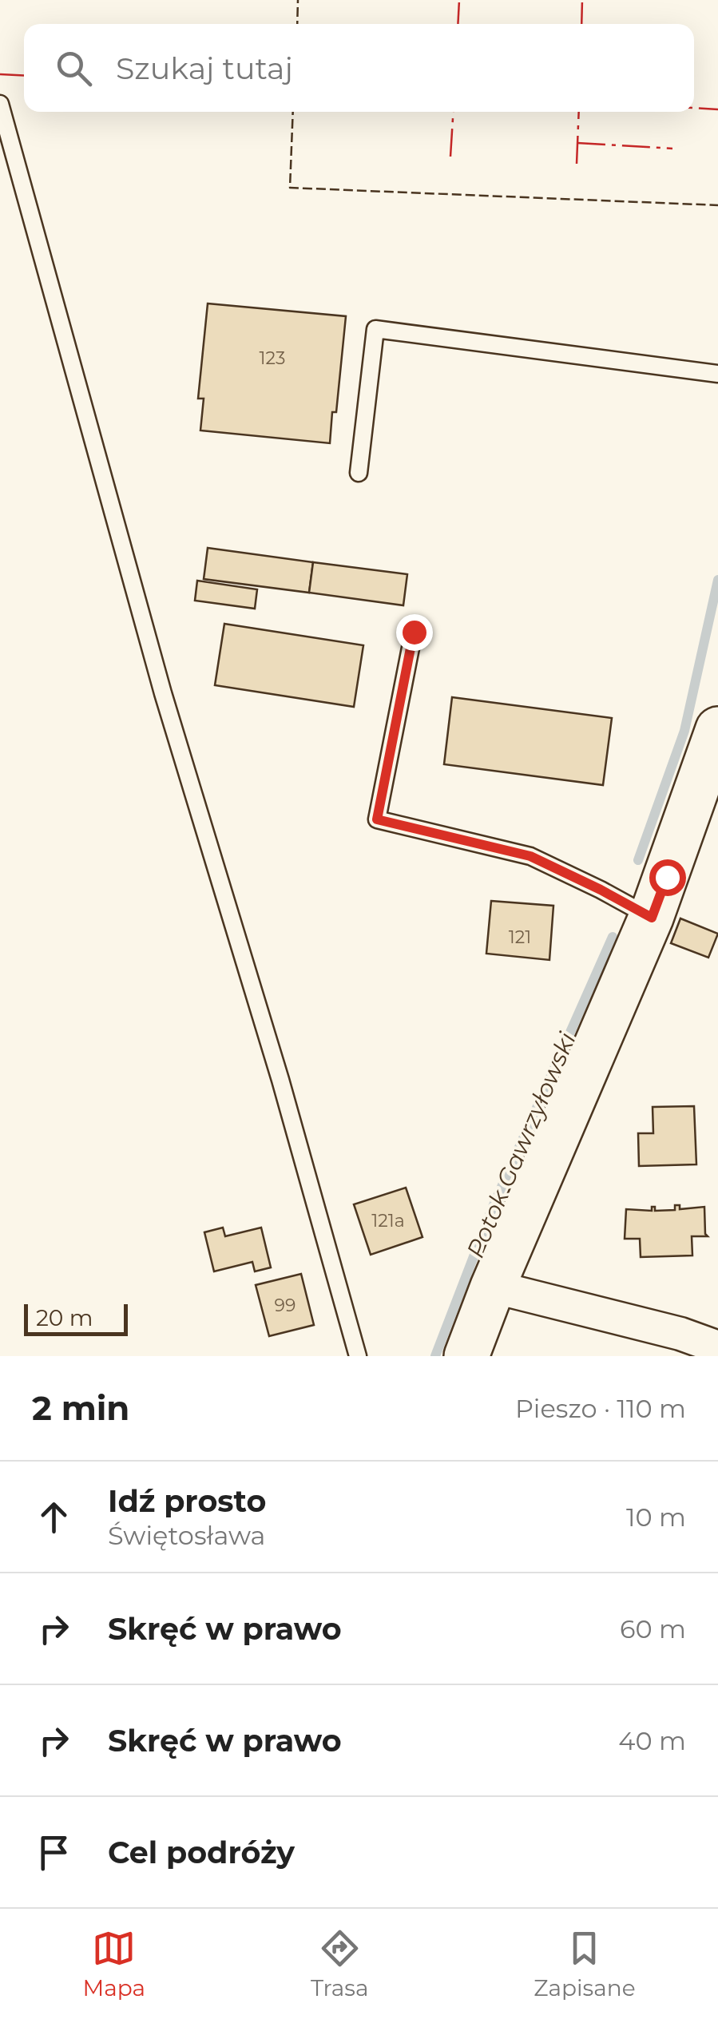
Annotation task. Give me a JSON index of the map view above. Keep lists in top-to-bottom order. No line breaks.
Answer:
{"water":["Potok Gawrzyłowski"],"house_numbers":["123","121","121a","99"],"scale_bar":"20 m","page":{"search":"Szukaj tutaj","scale":"20 m","heading":["2 min","Pieszo · 110 m"],"list":[["Idź prosto","Świętosława","10 m"],["Skręć w prawo","60 m"],["Skręć w prawo","40 m"],"Cel podróży"],"nav":["Mapa","Trasa","Zapisane"]}}
